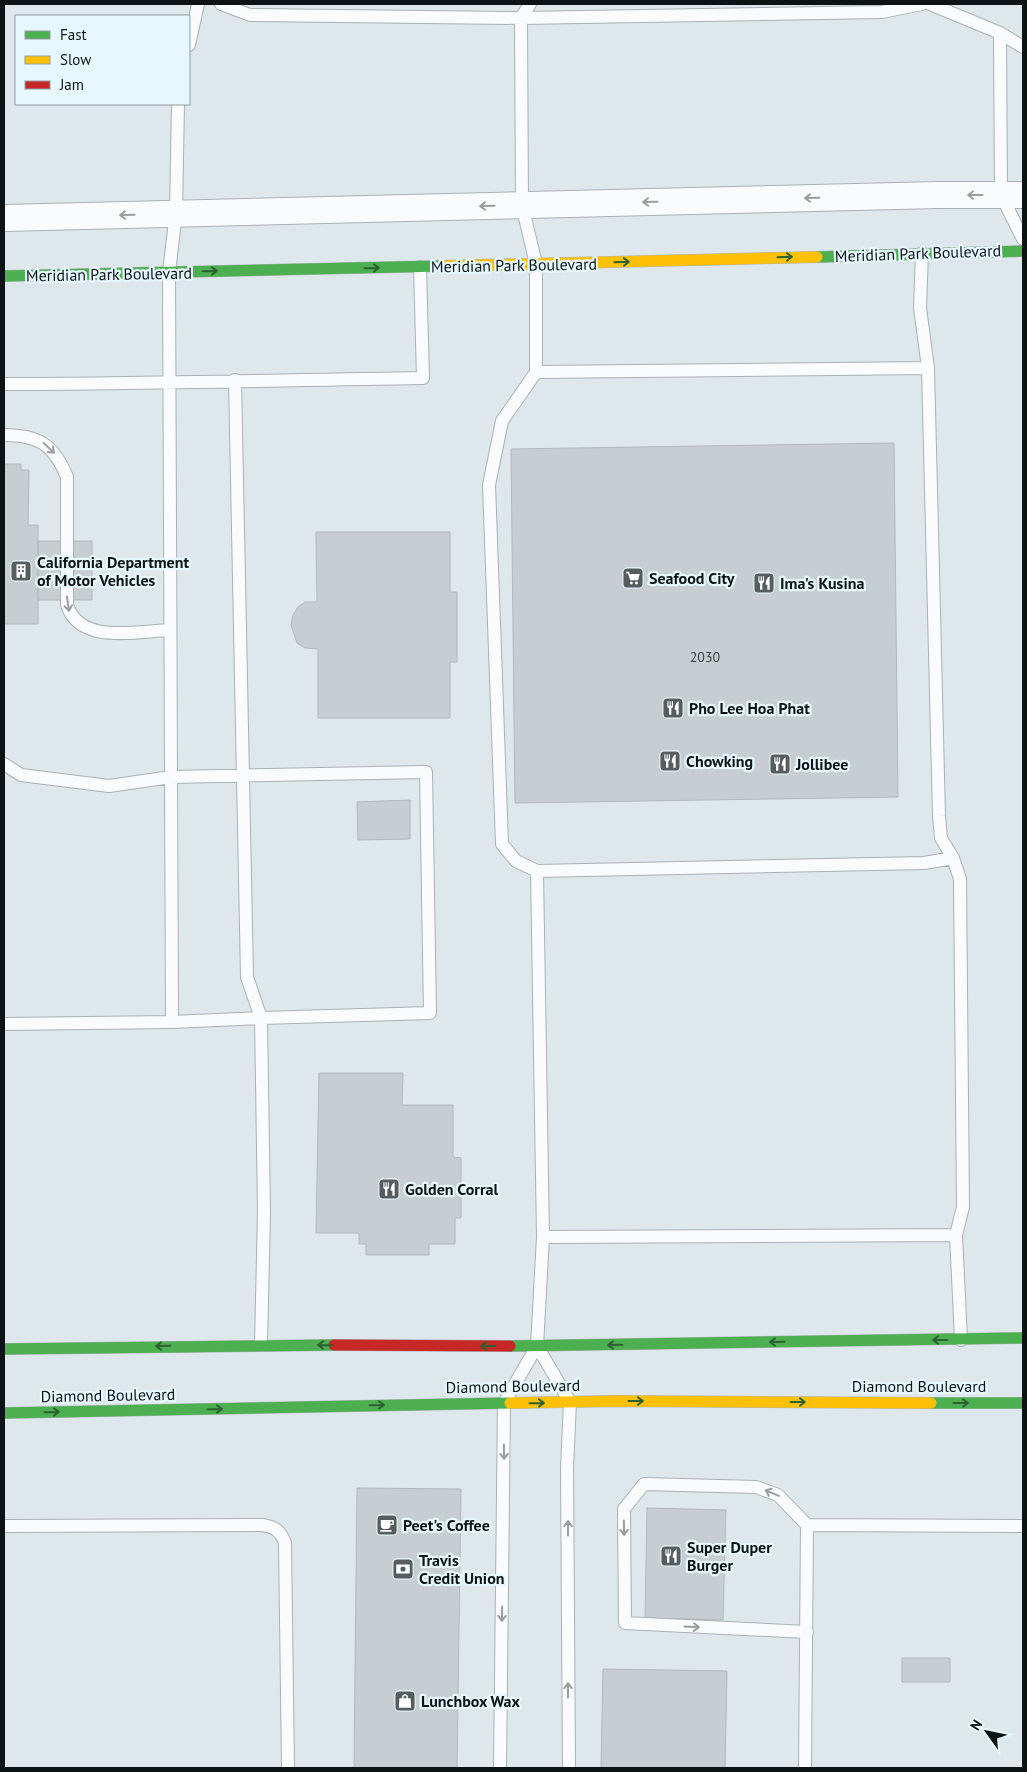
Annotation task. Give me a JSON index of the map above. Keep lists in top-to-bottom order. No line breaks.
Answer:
{"streets":{"main road":["Meridian Park Boulevard","Diamond Boulevard"]},"one_way":["Meridian Park Boulevard"],"places":{"building":["California Department of Motor Vehicles"],"supermarket":["Seafood City"],"restaurant":["Ima's Kusina","Pho Lee Hoa Phat","Chowking","Jollibee","Golden Corral","Super Duper Burger"],"cafe":["Peet's Coffee"],"bank":["Travis Credit Union"],"shop":["Lunchbox Wax"]},"house_numbers":["2030"],"legend":["Fast","Slow","Jam"],"north":"top left"}
